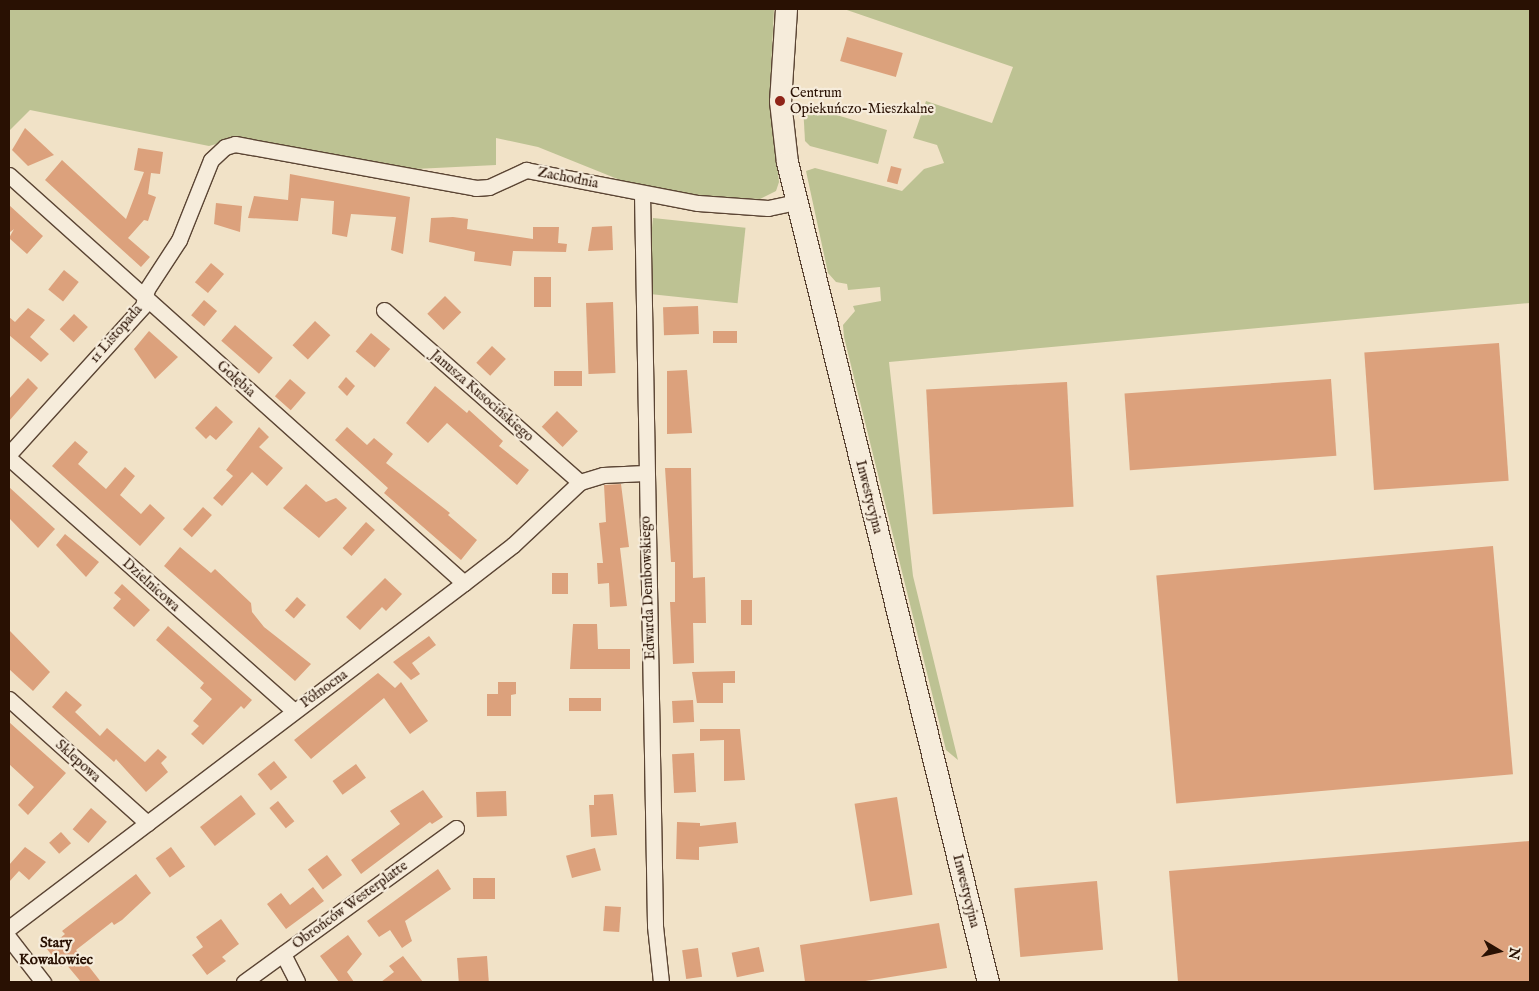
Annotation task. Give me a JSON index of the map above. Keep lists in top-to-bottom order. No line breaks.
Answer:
{"streets":{"street":["Zachodnia","11 Listopada","Gołębia","Janusza Kusocińskiego","Inwestycyjna","Dzielnicowa","Edwarda Dembowskiego","Północna","Sklepowa","Obrońców Westerplatte"]},"crossings":[["Zachodnia","11 Listopada"],["Zachodnia","Inwestycyjna"],["Zachodnia","Edwarda Dembowskiego"],["11 Listopada","Gołębia"],["Gołębia","Północna"],["Janusza Kusocińskiego","Północna"],["Dzielnicowa","Północna"],["Edwarda Dembowskiego","Północna"],["Północna","Sklepowa"]],"districts":["Stary Kowalowiec"],"places":["Centrum Opiekuńczo-Mieszkalne"],"north":"right"}
